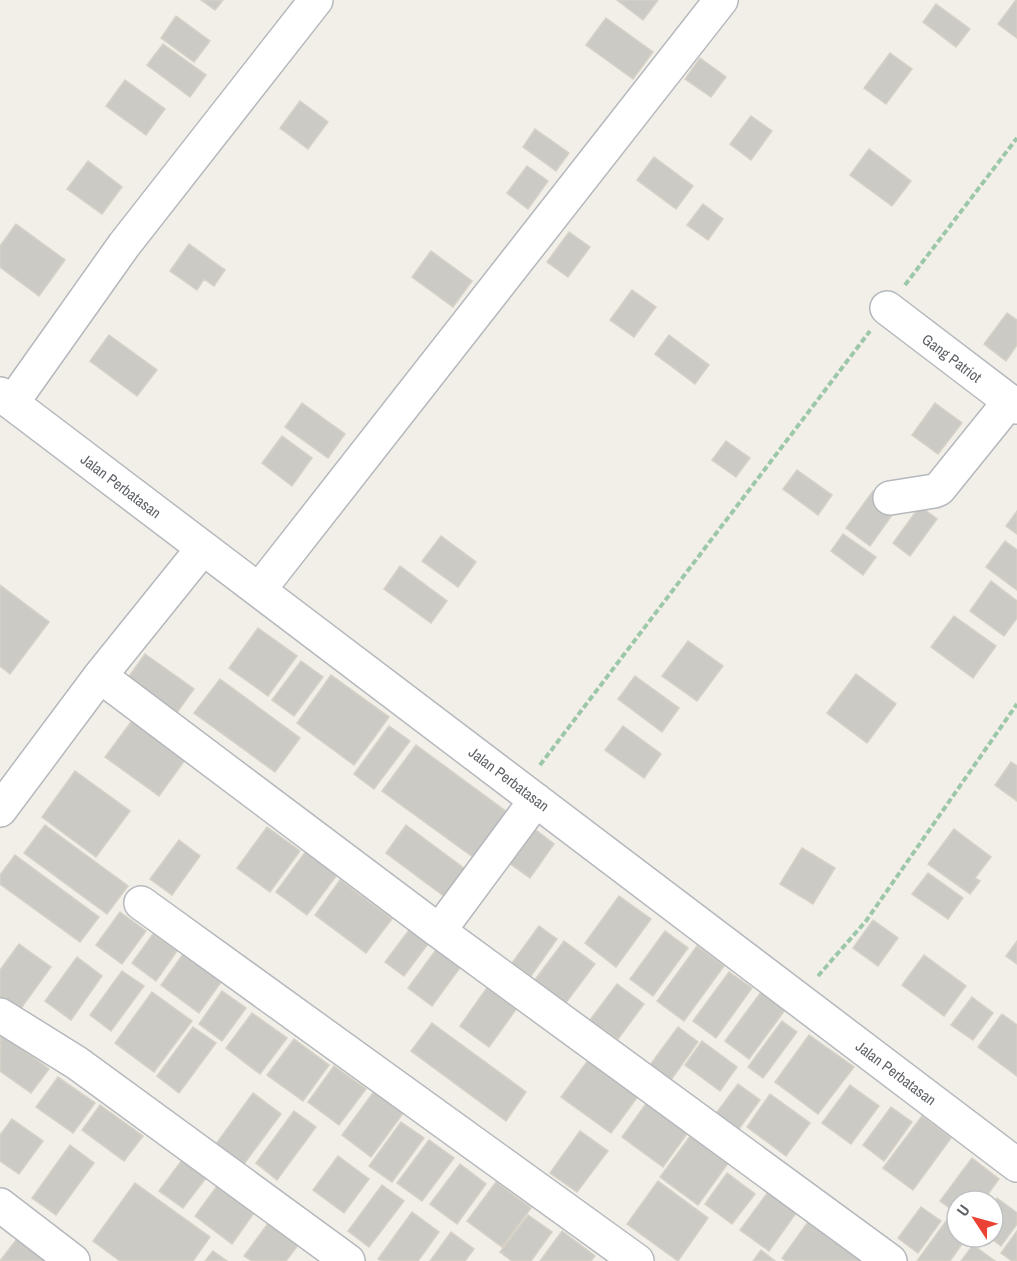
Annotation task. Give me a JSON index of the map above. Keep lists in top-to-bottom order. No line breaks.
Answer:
{"streets":{"street":["Gang Patriot","Jalan Perbatasan"]},"north":"top left"}
